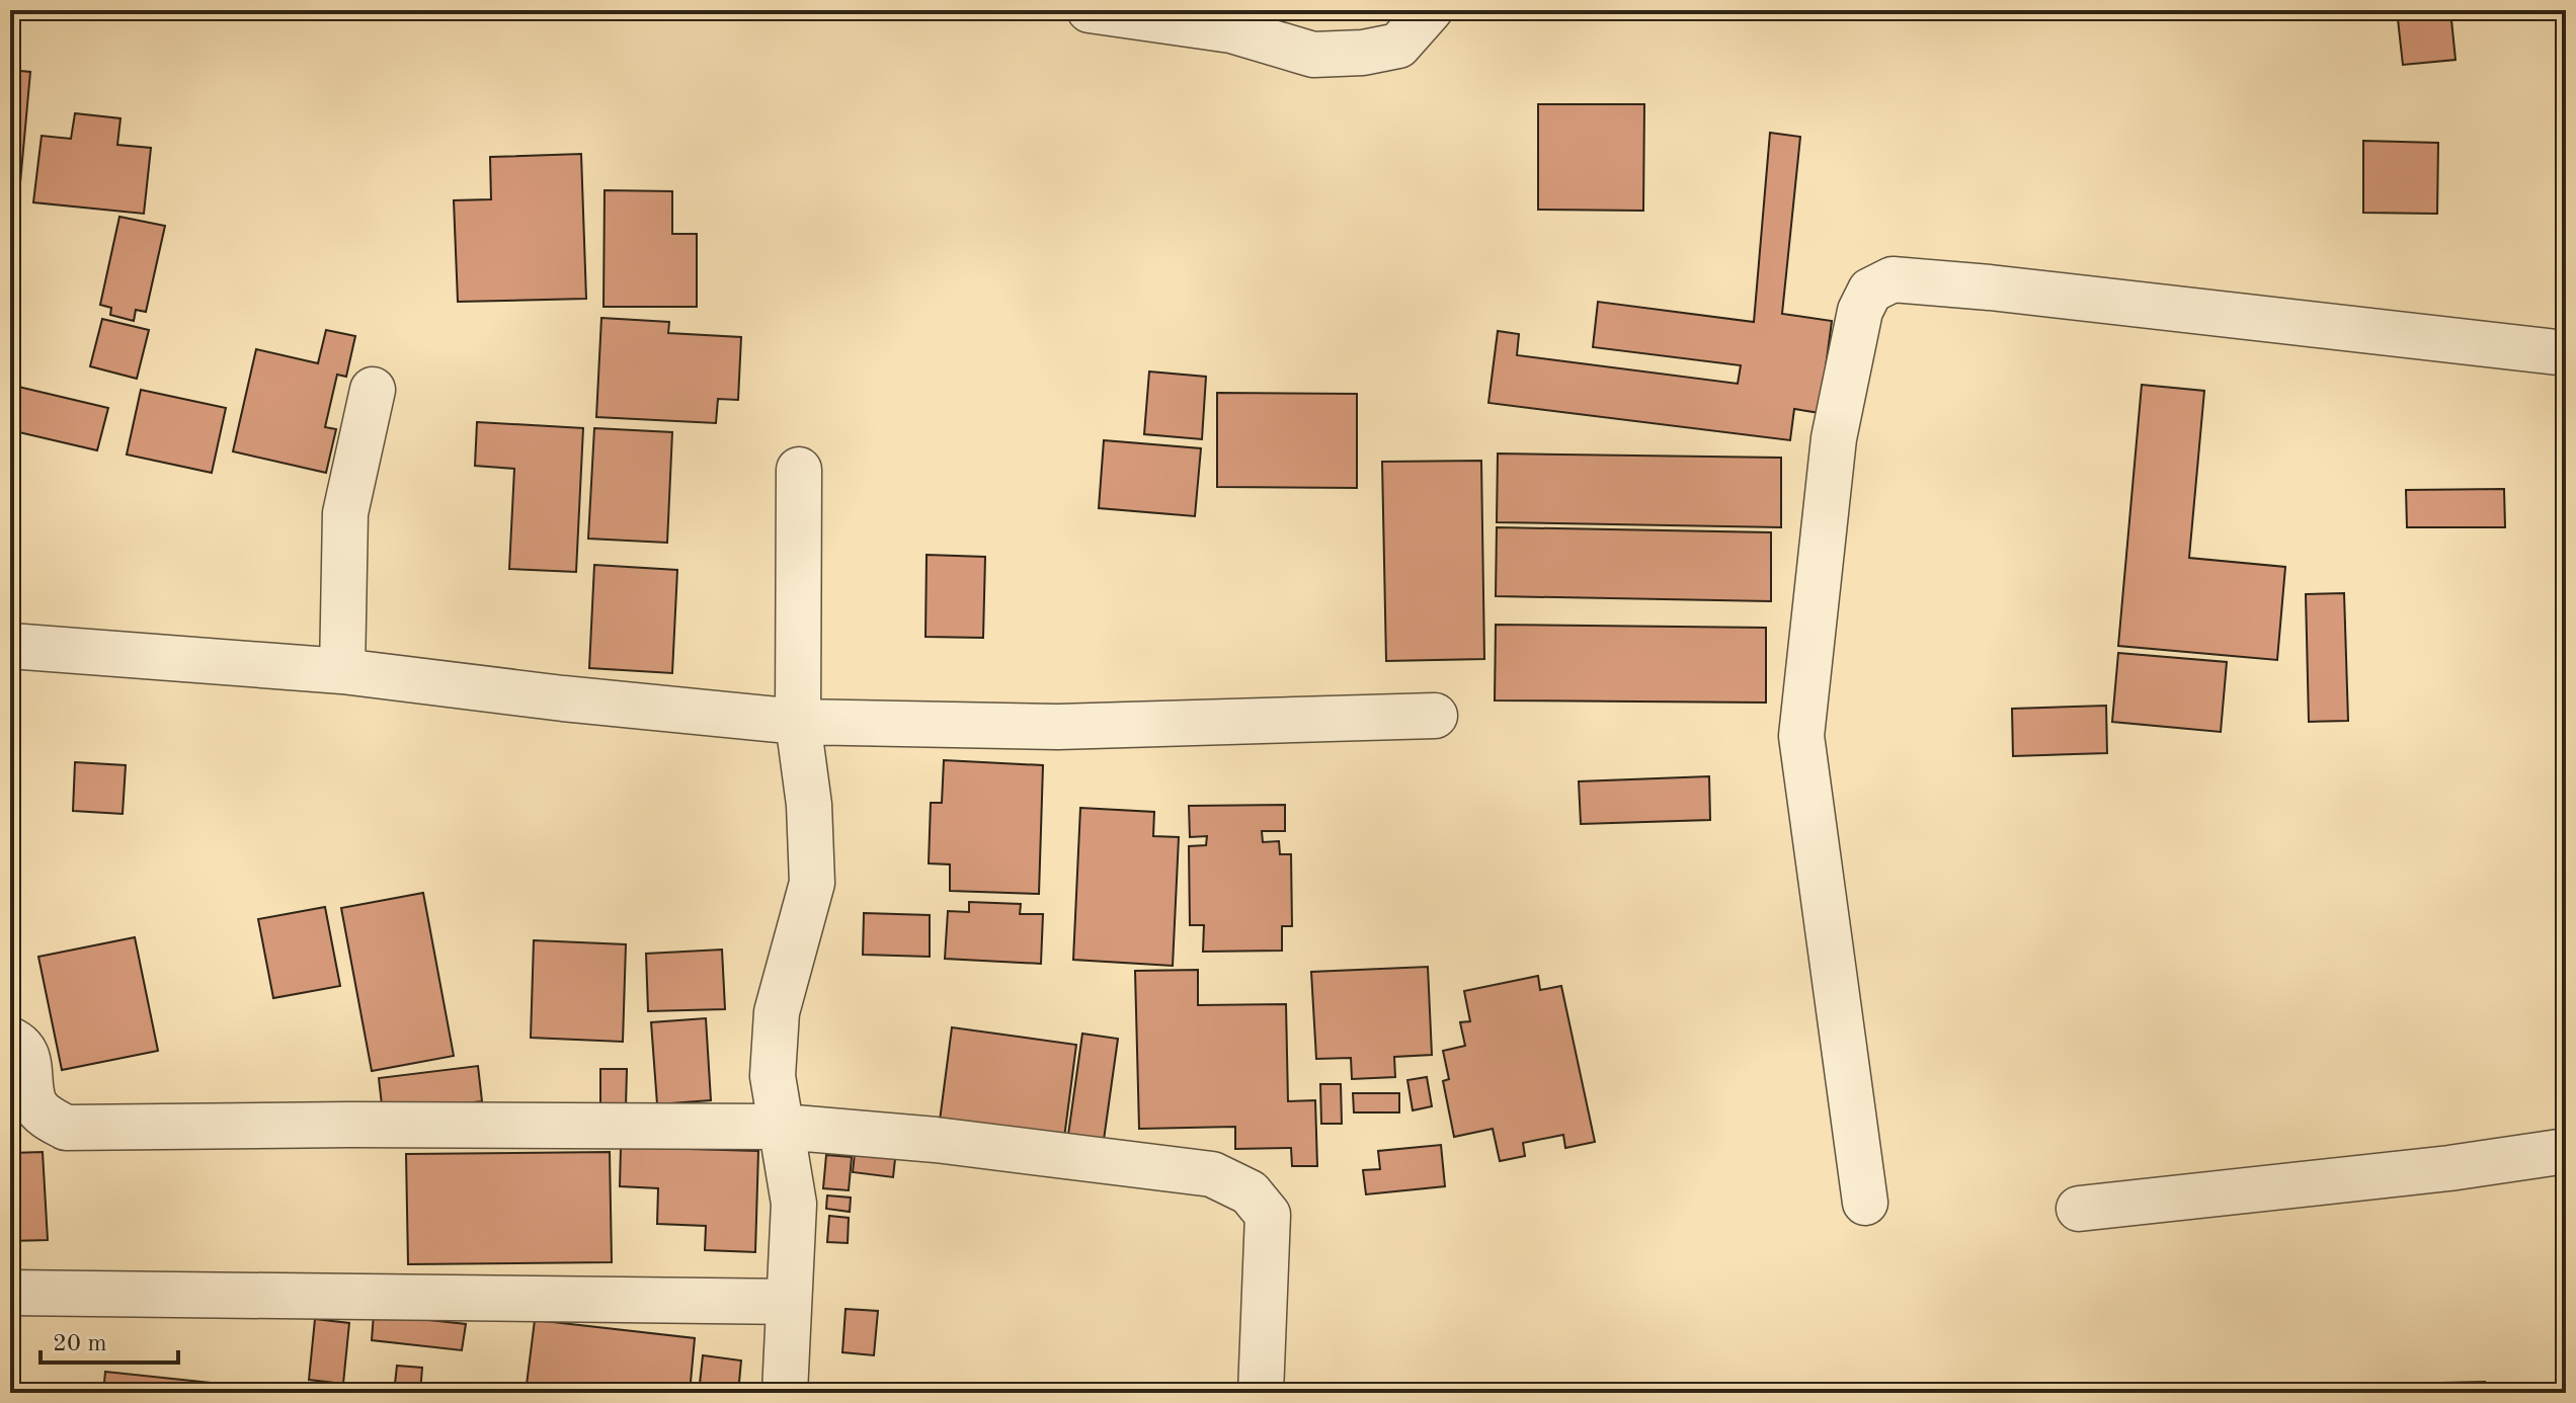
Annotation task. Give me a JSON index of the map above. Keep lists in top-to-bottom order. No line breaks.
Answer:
{"scale_bar":"20 m"}
